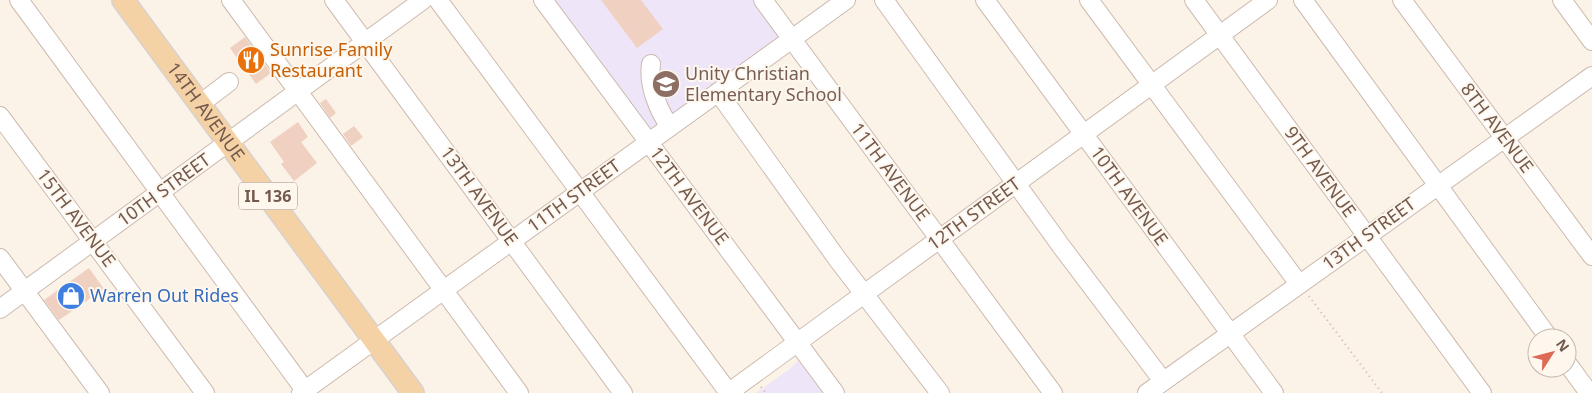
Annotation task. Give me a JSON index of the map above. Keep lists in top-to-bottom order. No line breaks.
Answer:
{"streets":{"main road":["14TH AVENUE","IL 136"],"street":["8TH AVENUE","11TH AVENUE","9TH AVENUE","10TH STREET","13TH AVENUE","11TH STREET","12TH AVENUE","10TH AVENUE","12TH STREET","15TH AVENUE","13TH STREET"]},"crossings":[["14TH AVENUE","10TH STREET"],["14TH AVENUE","11TH STREET"],["8TH AVENUE","13TH STREET"],["11TH AVENUE","11TH STREET"],["11TH AVENUE","12TH STREET"],["9TH AVENUE","12TH STREET"],["9TH AVENUE","13TH STREET"],["10TH STREET","13TH AVENUE"],["10TH STREET","15TH AVENUE"],["13TH AVENUE","11TH STREET"],["11TH STREET","12TH AVENUE"],["12TH AVENUE","12TH STREET"],["10TH AVENUE","12TH STREET"],["10TH AVENUE","13TH STREET"]],"places":{"restaurant":["Sunrise Family Restaurant"],"school or university":["Unity Christian Elementary School"],"shop":["Warren Out Rides"]},"north":"top right"}
